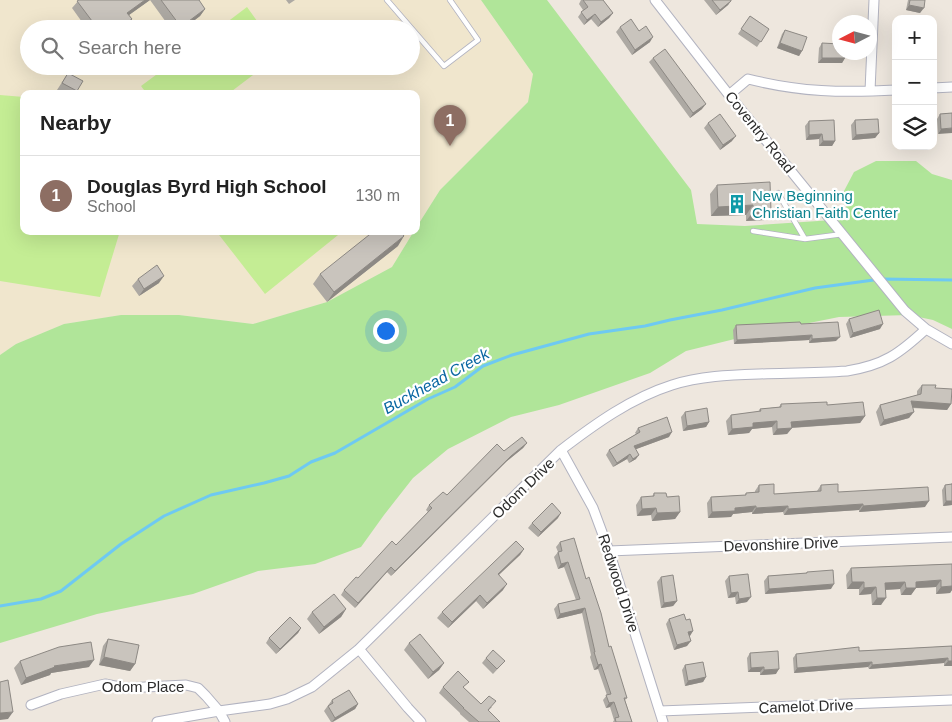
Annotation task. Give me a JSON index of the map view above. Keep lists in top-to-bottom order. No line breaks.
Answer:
{"streets":{"street":["Coventry Road","Odom Drive","Devonshire Drive","Redwood Drive","Odom Place","Camelot Drive"]},"crossings":[["Coventry Road","Odom Drive"],["Odom Drive","Redwood Drive"],["Odom Drive","Odom Place"],["Devonshire Drive","Redwood Drive"],["Redwood Drive","Camelot Drive"]],"water":["Buckhead Creek"],"places":{"building":["New Beginning Christian Faith Center"]},"north":"left","page":{"map_buttons":["+","−"],"search":"Search here","heading":"Nearby","pins":"1","list":[{"mark":"1","name":"Douglas Byrd High School","note":"School","value":"130 m"}]}}
